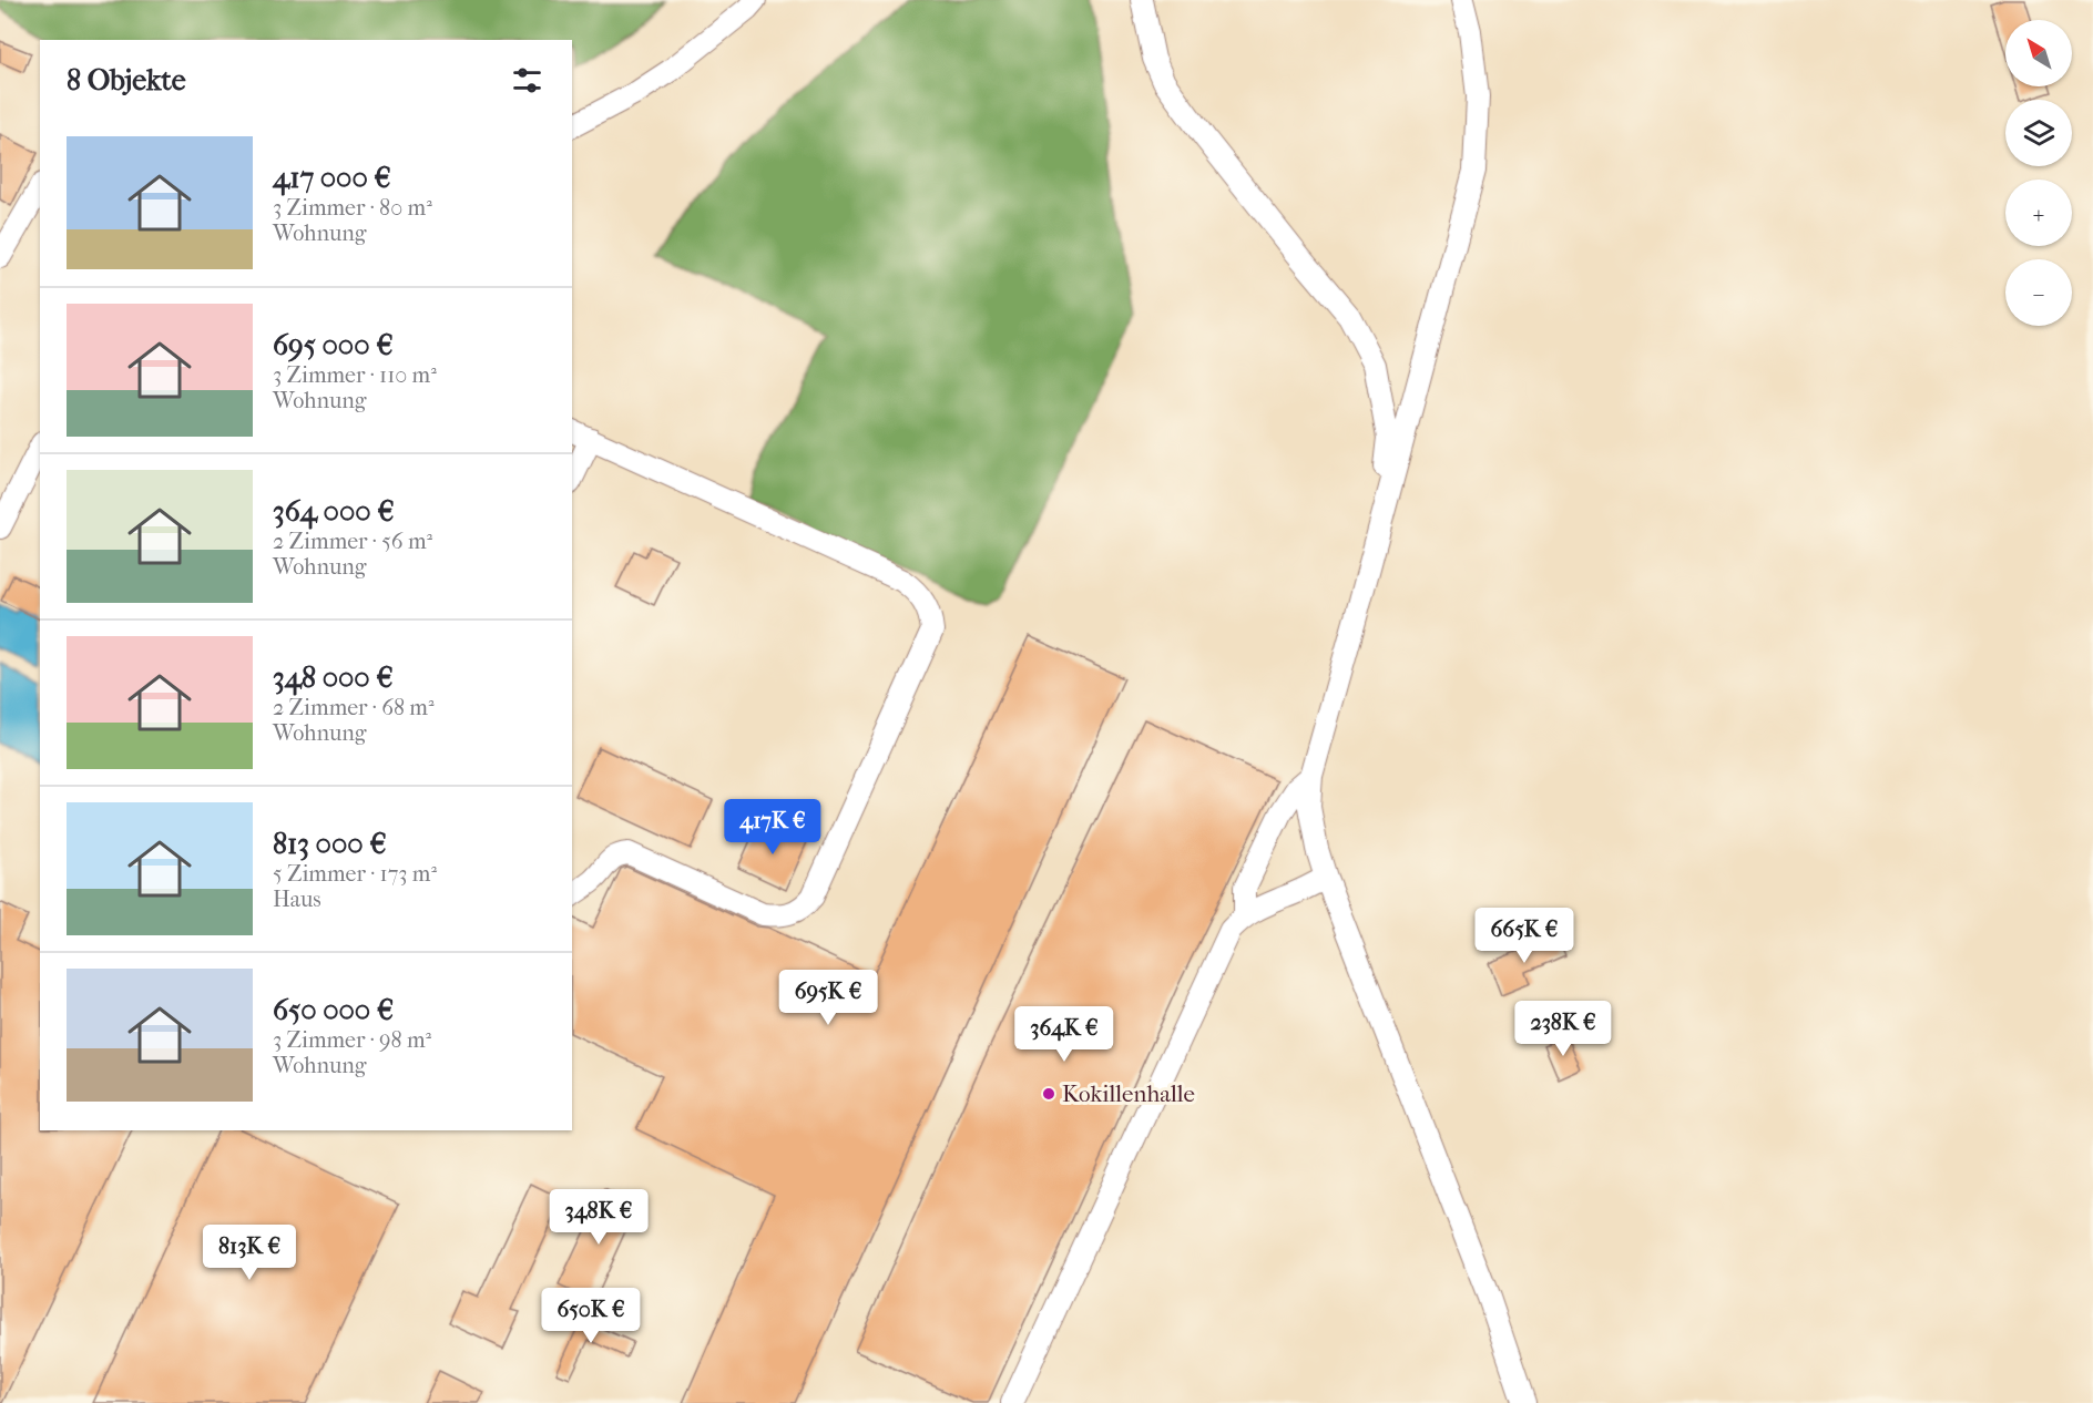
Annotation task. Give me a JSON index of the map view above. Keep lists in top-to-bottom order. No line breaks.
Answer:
{"places":["Kokillenhalle"],"north":"top left","page":{"map_buttons":["+","−"],"heading":"8 Objekte","list":[{"name":"417 000 €","note":"3 Zimmer · 80 m² · Wohnung"},{"name":"695 000 €","note":"3 Zimmer · 110 m² · Wohnung"},{"name":"364 000 €","note":"2 Zimmer · 56 m² · Wohnung"},{"name":"348 000 €","note":"2 Zimmer · 68 m² · Wohnung"},{"name":"813 000 €","note":"5 Zimmer · 173 m² · Haus"},{"name":"650 000 €","note":"3 Zimmer · 98 m² · Wohnung"}],"price":["417K €","665K €","695K €","238K €","364K €","348K €","813K €","650K €"]}}
